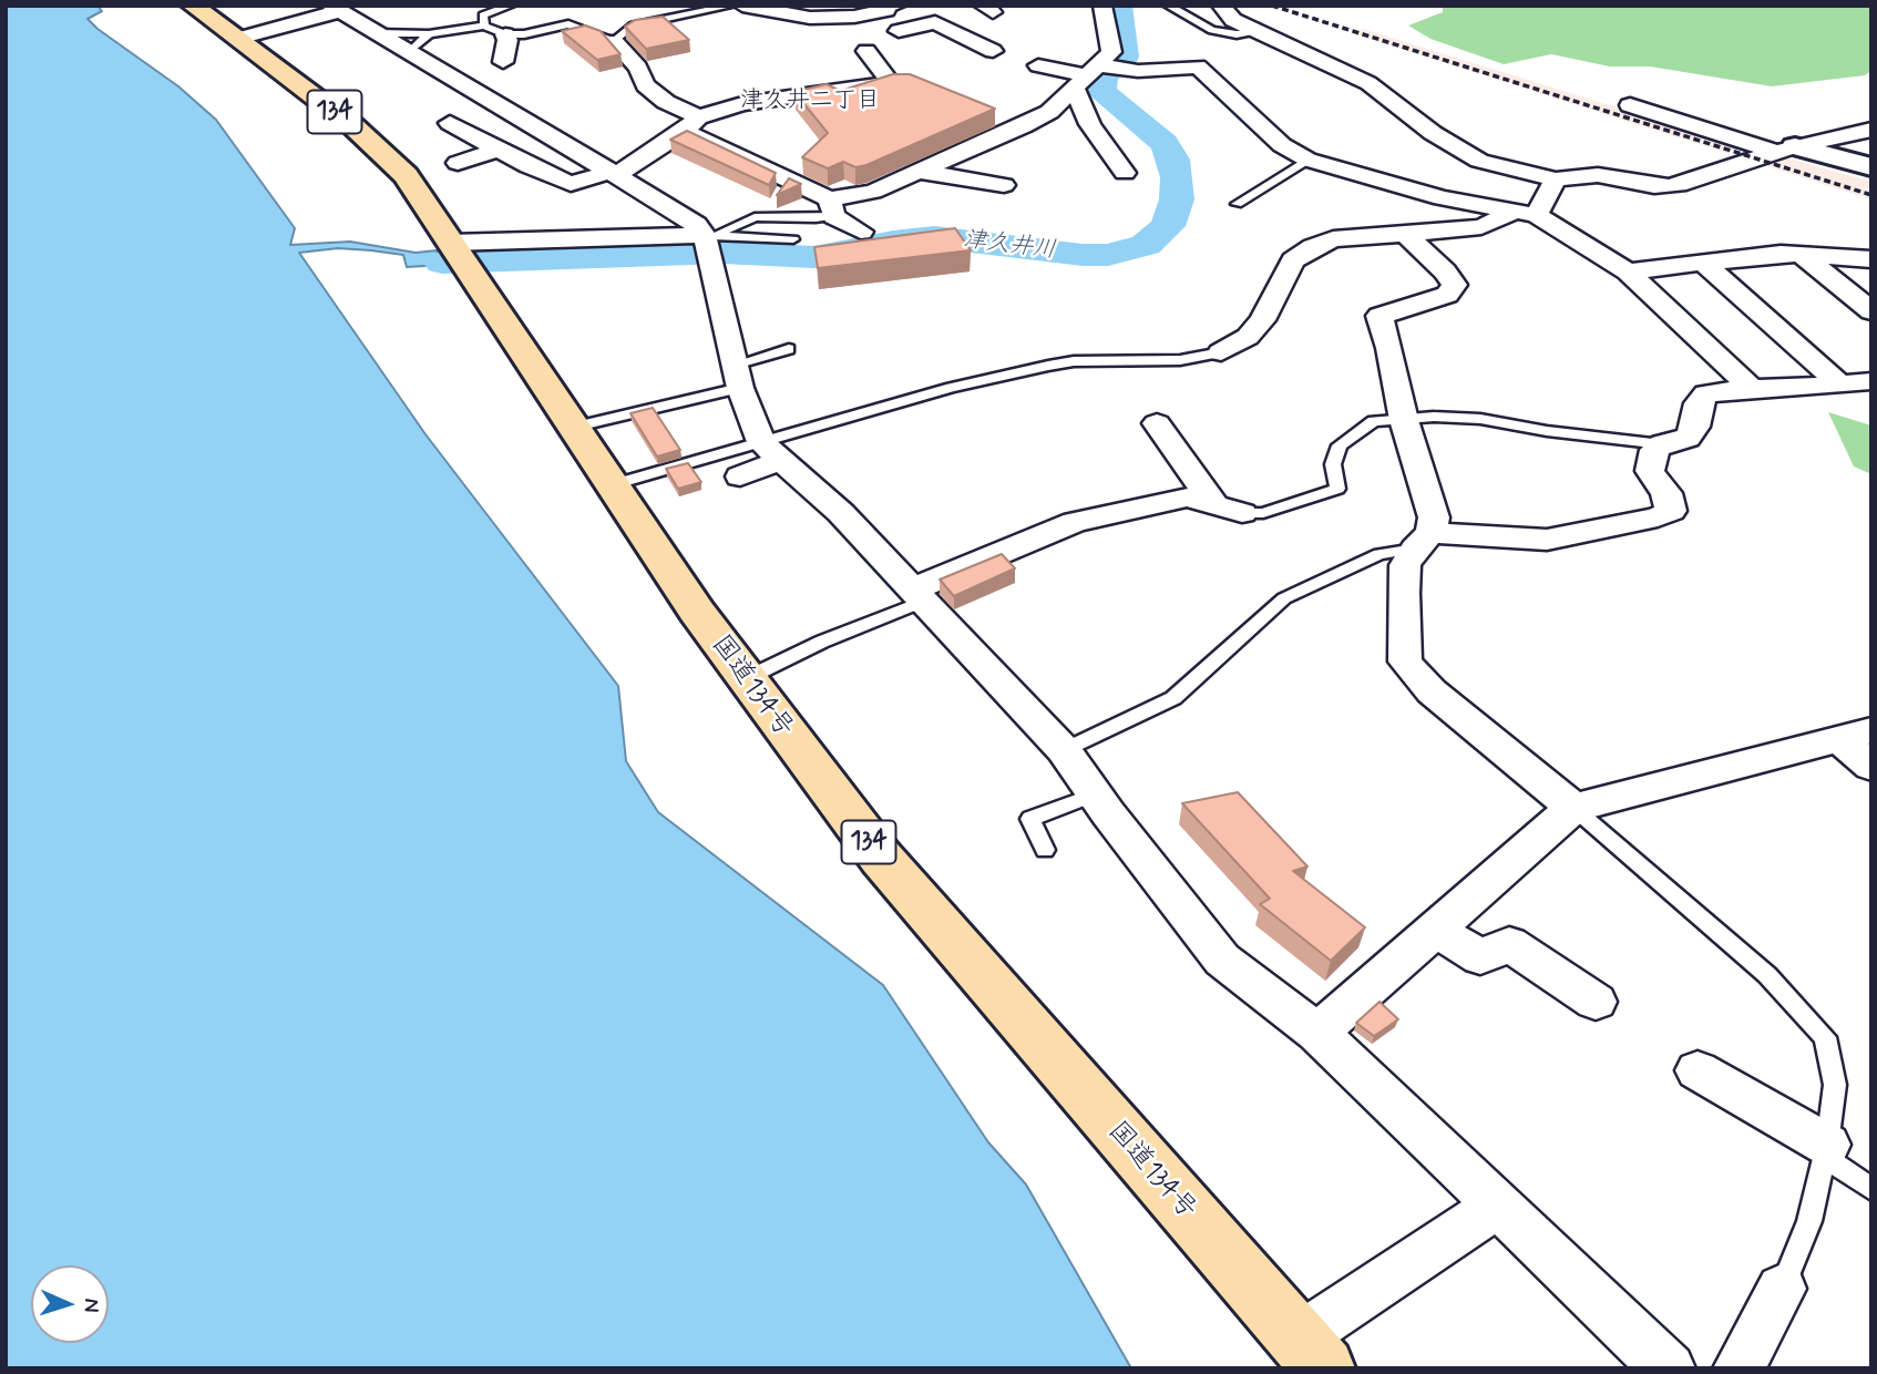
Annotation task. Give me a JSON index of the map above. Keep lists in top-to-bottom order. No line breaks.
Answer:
{"streets":{"highway":["134","国道134号"]},"districts":["津久井二丁目"],"water":["津久井川"],"north":"right"}
